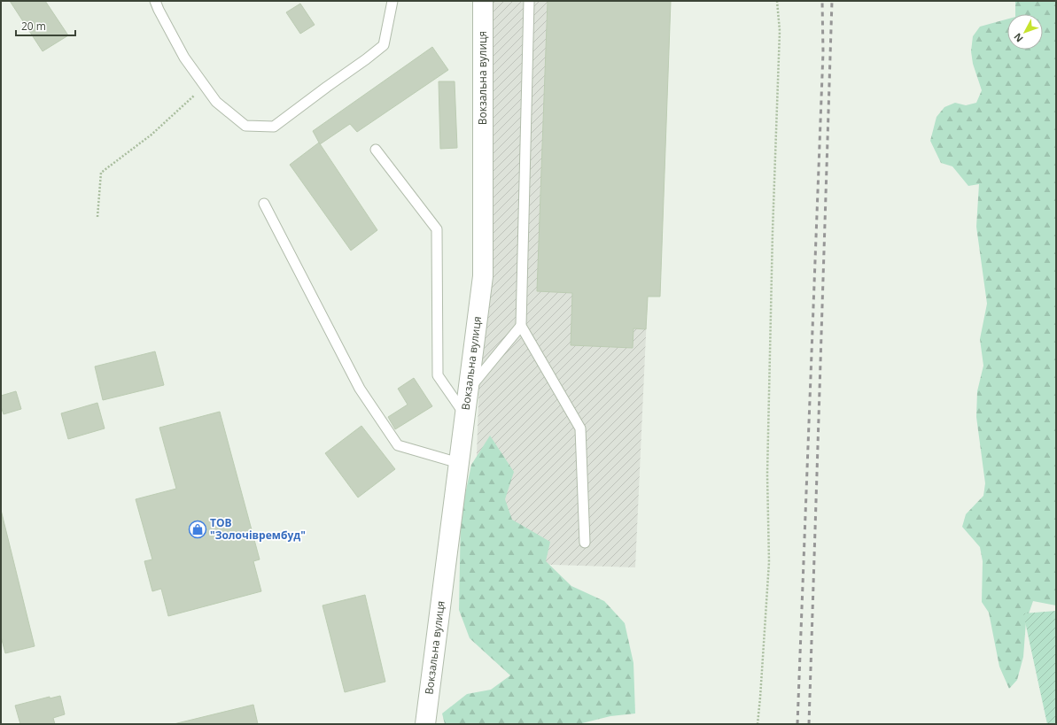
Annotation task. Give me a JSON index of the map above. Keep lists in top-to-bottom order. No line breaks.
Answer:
{"streets":{"street":["Вокзальна вулиця"]},"places":{"shop":["ТОВ \"Золочіврембуд\""]},"scale_bar":"20 m","north":"bottom left"}
